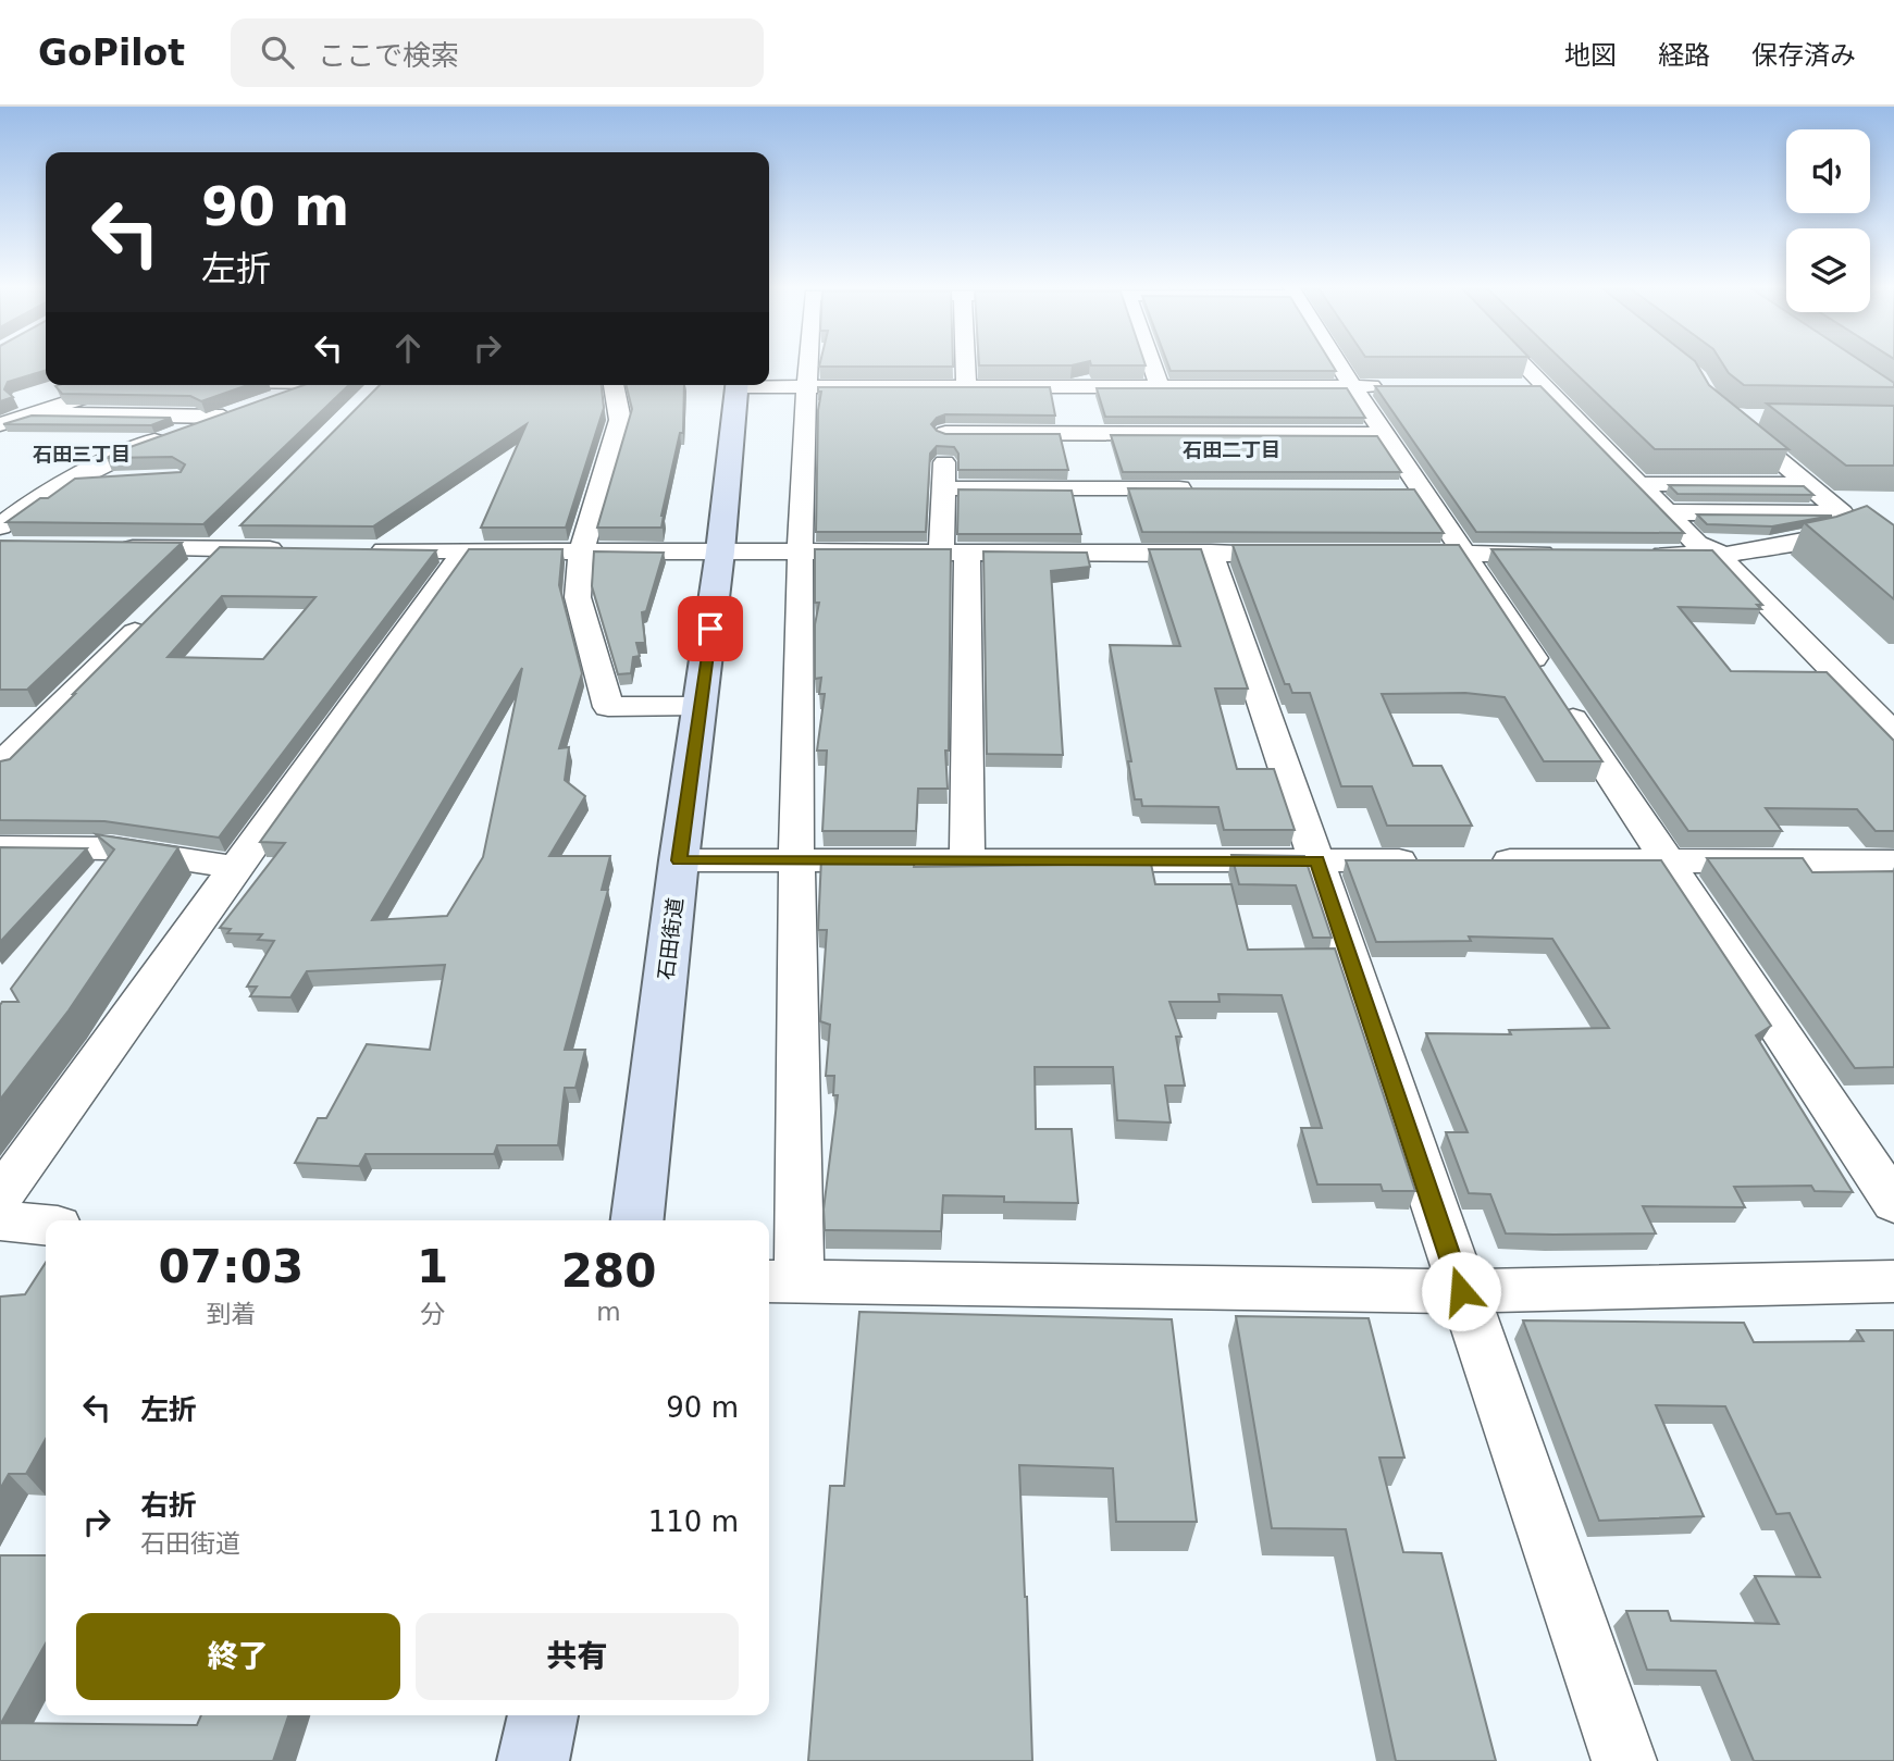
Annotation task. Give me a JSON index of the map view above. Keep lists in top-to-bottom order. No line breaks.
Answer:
{"streets":{"street":["石田街道"]},"districts":["石田二丁目","石田三丁目"],"page":{"header":"GoPilot","search":"ここで検索","nav":["地図","経路","保存済み"],"turn":["90 m","左折"],"eta":["07:03","到着","1","分","280","m"],"list":[{"name":"左折","value":"90 m"},{"name":"右折","note":"石田街道","value":"110 m"}],"buttons":["終了","共有"]}}
